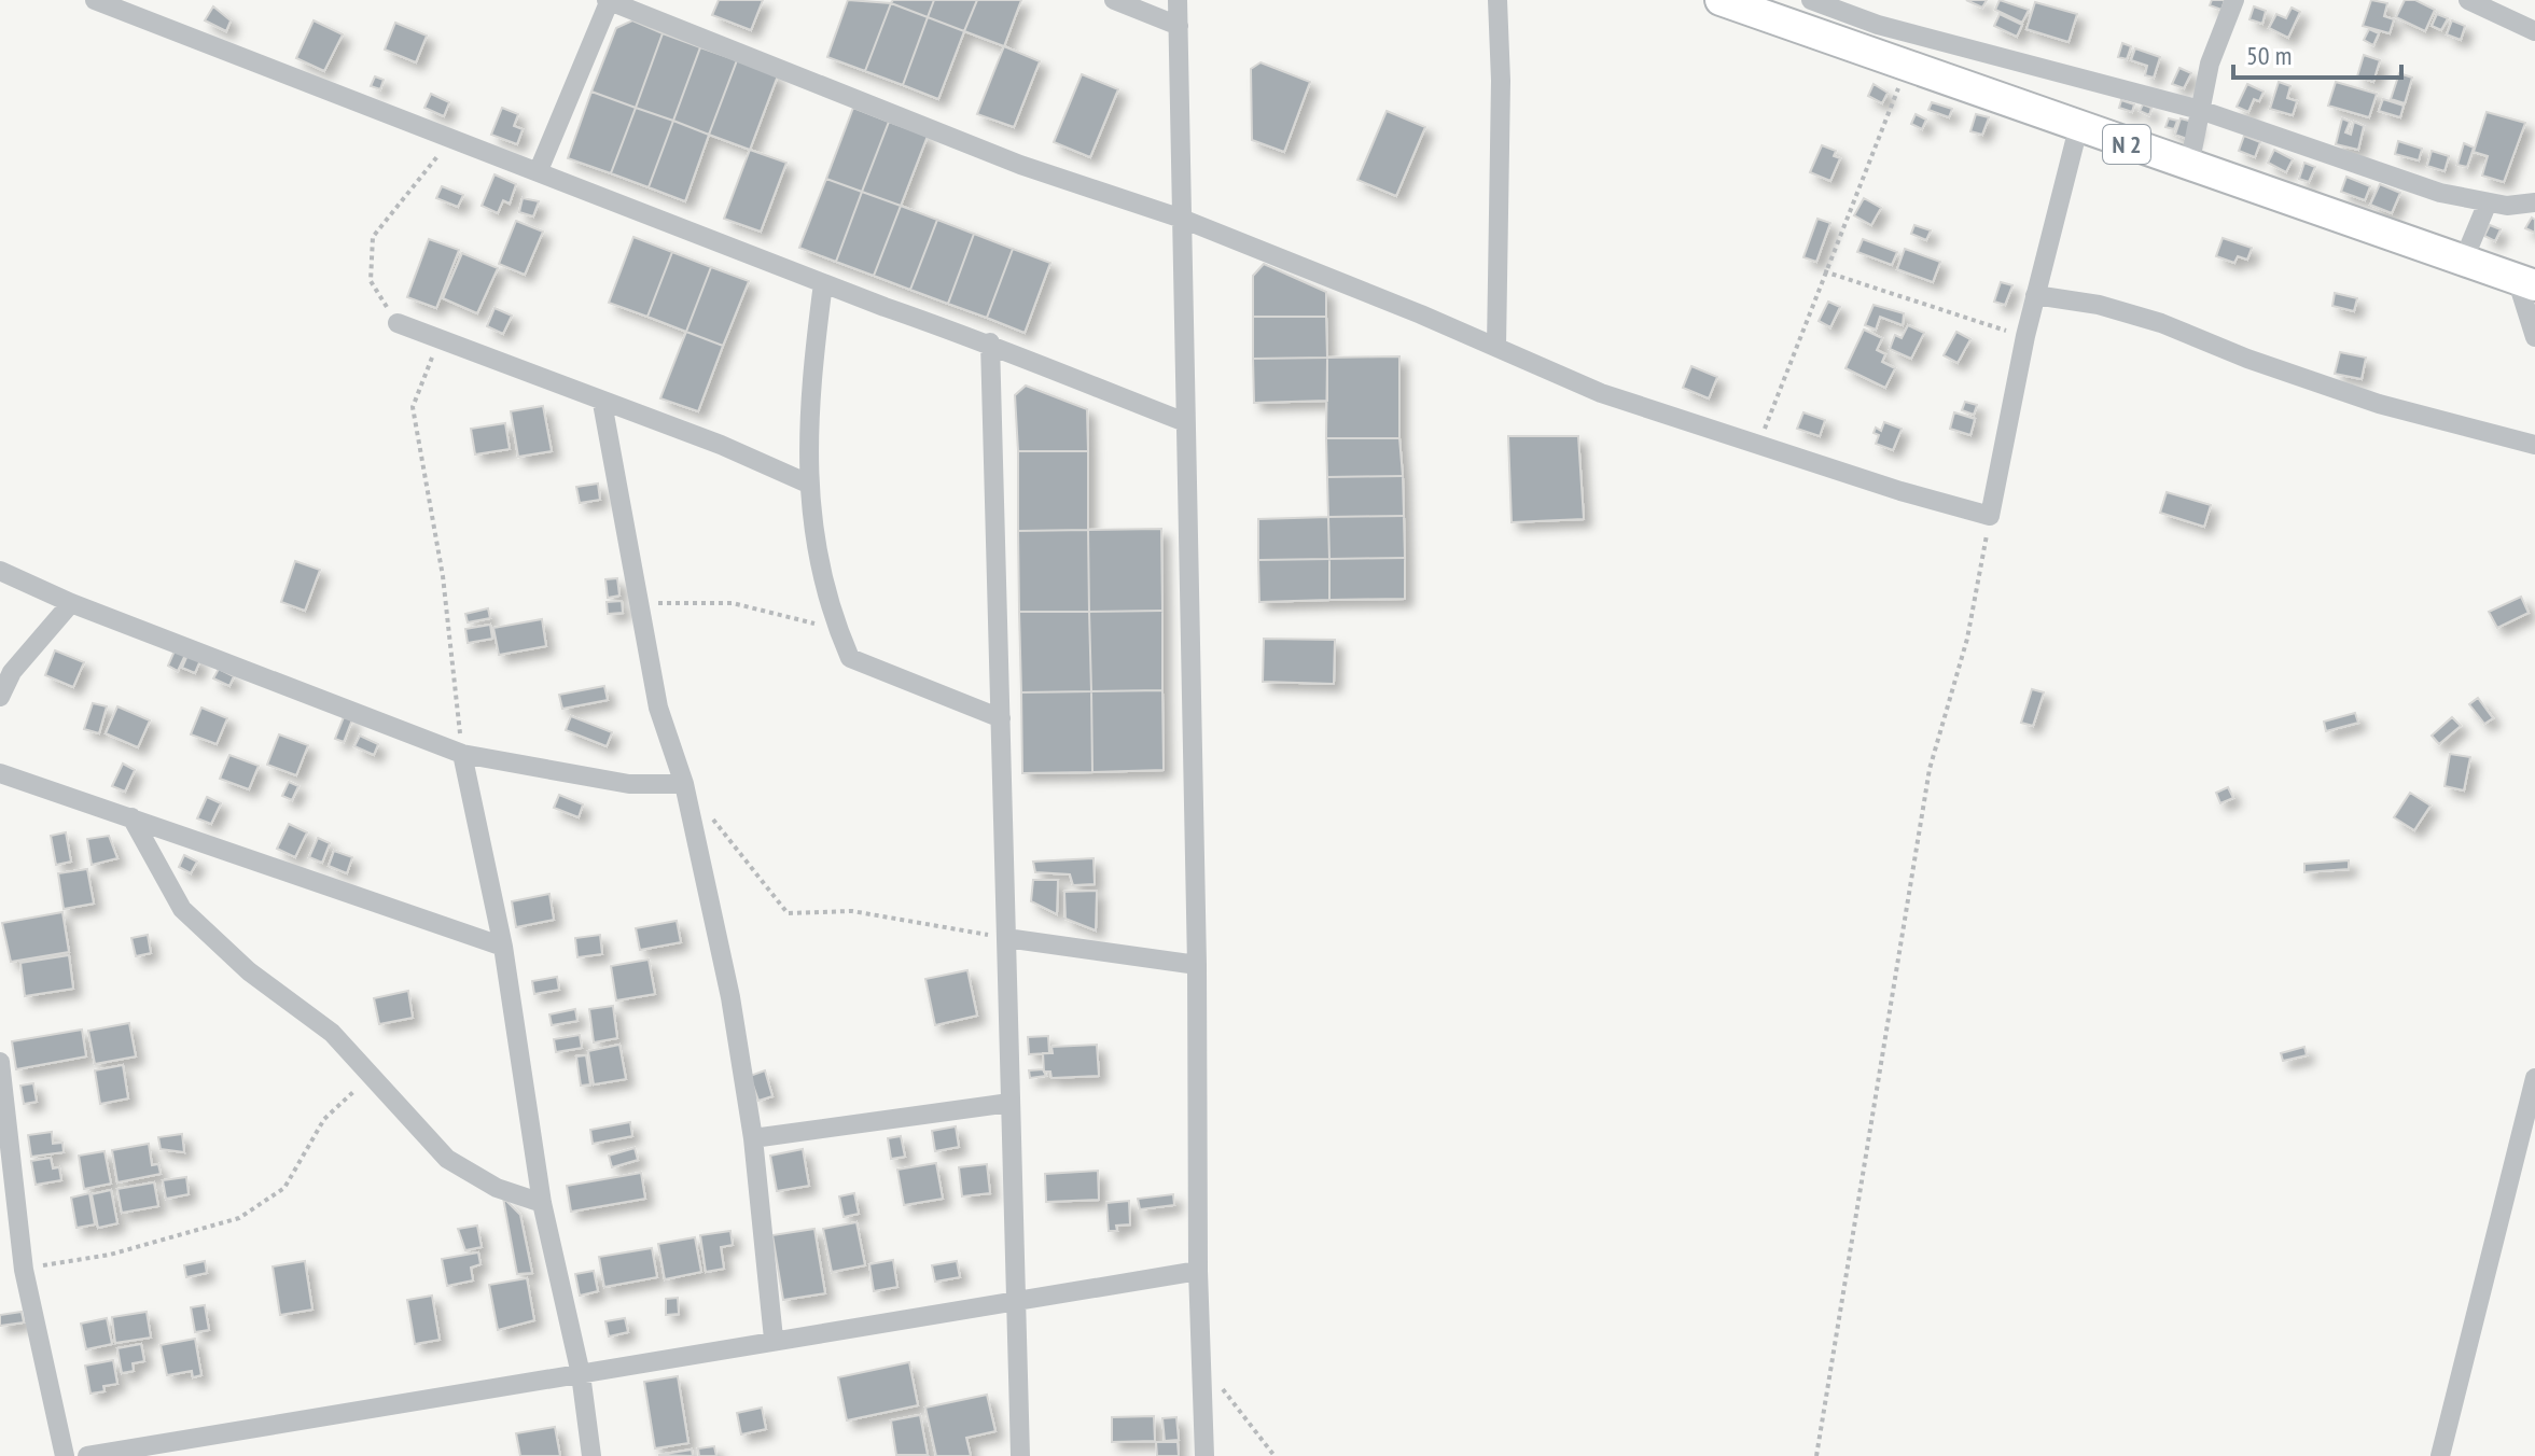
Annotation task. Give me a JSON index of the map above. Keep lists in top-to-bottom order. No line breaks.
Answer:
{"streets":{"main road":["N 2"]},"scale_bar":"50 m"}
